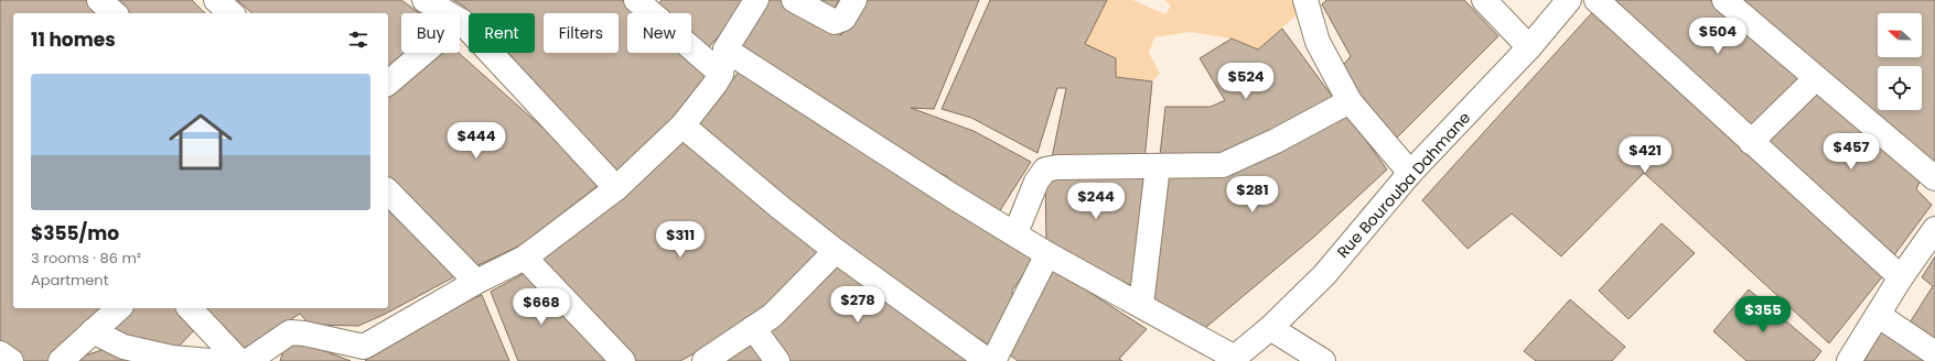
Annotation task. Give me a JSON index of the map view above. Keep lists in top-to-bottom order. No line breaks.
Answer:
{"streets":{"street":["Rue Bourouba Dahmane"]},"north":"left","page":{"chip":["Buy","Rent","Filters","New"],"heading":"11 homes","price":["$504","$524","$444","$457","$421","$281","$244","$311","$278","$668","$355"],"list":[{"name":"$355/mo","note":"3 rooms · 86 m² · Apartment"}]}}
